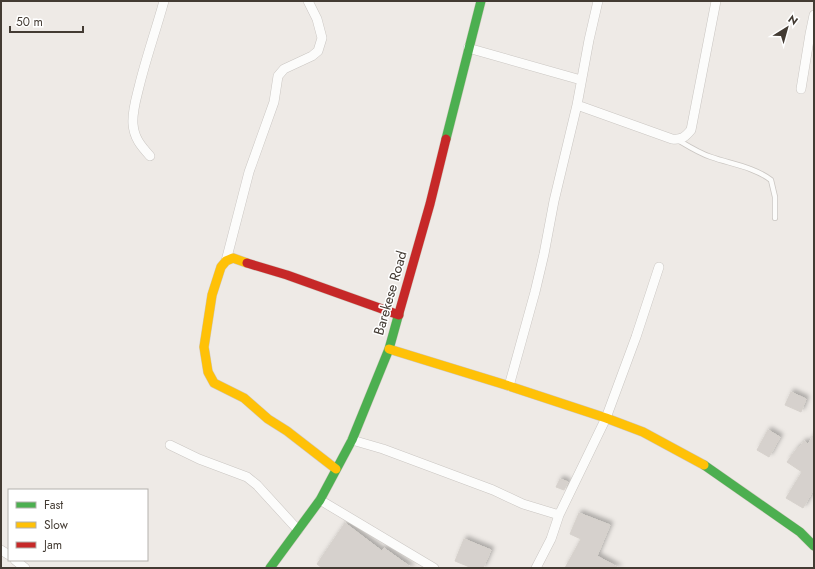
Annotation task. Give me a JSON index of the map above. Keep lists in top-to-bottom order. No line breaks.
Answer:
{"streets":{"street":["Barekese Road"]},"legend":["Fast","Slow","Jam"],"scale_bar":"50 m","north":"top right"}
